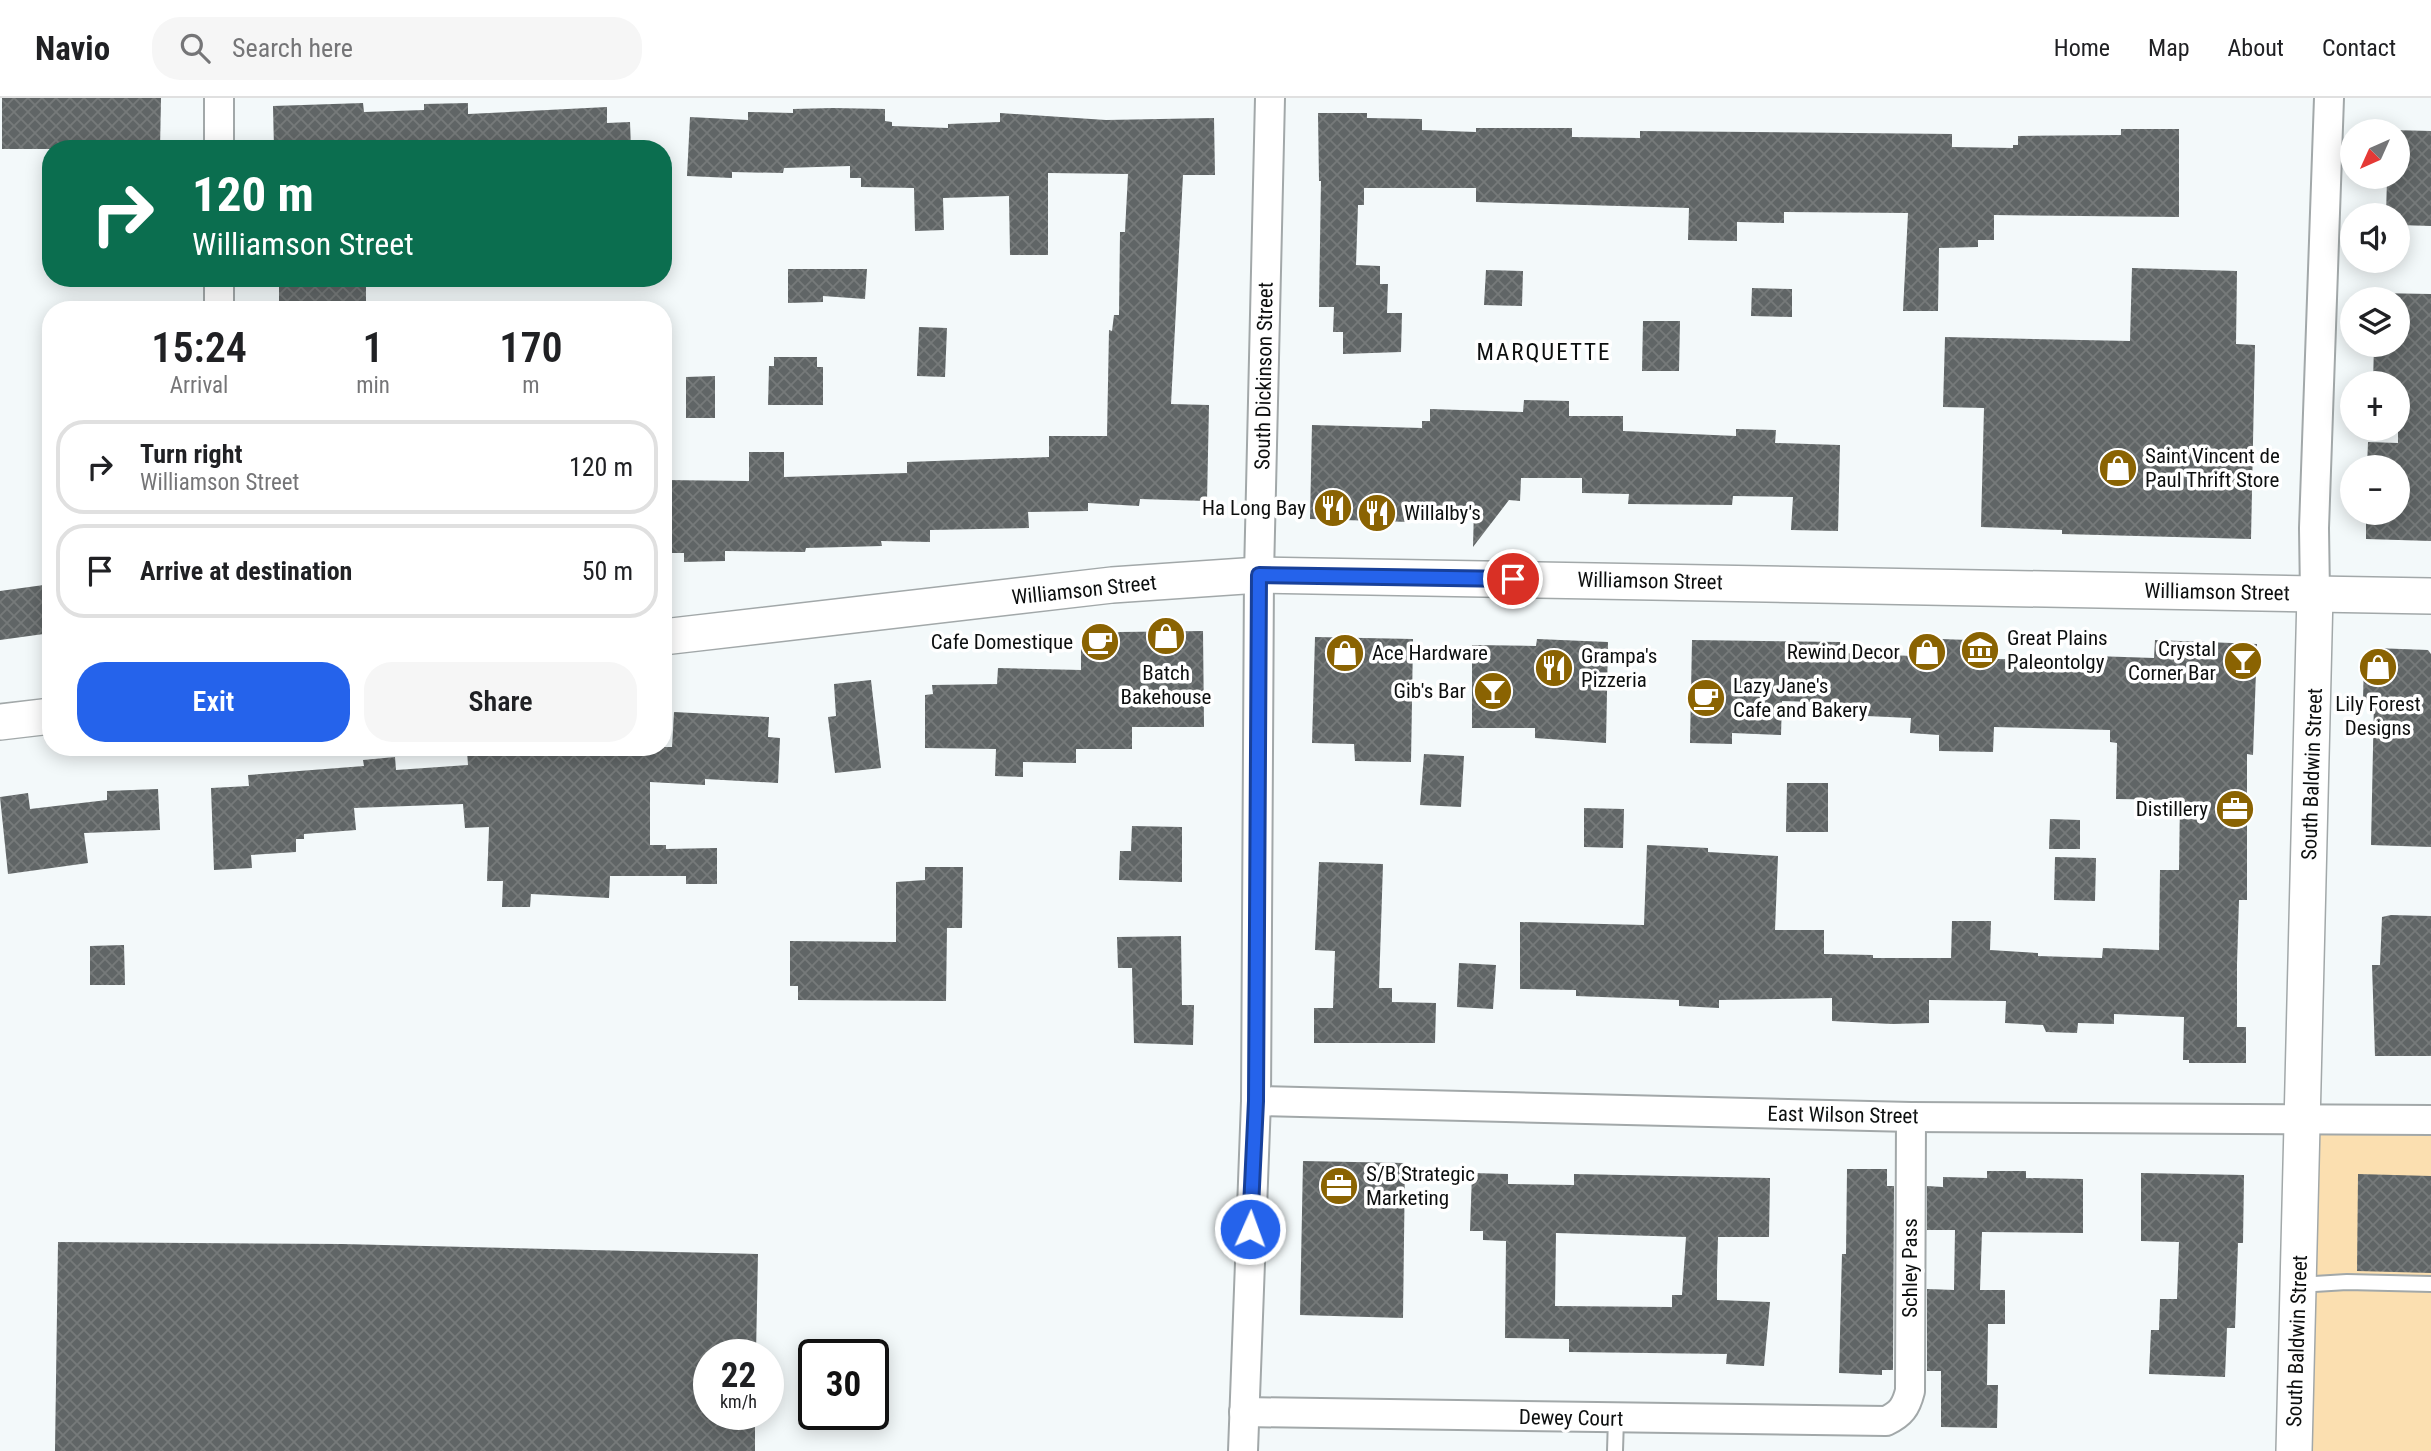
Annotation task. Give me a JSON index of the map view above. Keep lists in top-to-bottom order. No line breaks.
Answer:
{"streets":{"street":["South Dickinson Street","Williamson Street","South Baldwin Street","East Wilson Street","Schley Pass","Dewey Court"]},"crossings":[["South Dickinson Street","Williamson Street"],["South Dickinson Street","East Wilson Street"],["South Dickinson Street","Dewey Court"],["Williamson Street","South Baldwin Street"],["South Baldwin Street","East Wilson Street"],["East Wilson Street","Schley Pass"],["Schley Pass","Dewey Court"]],"districts":["MARQUETTE"],"places":{"shop":["Saint Vincent de Paul Thrift Store","Batch Bakehouse","Rewind Decor","Ace Hardware","Lily Forest Designs"],"restaurant":["Ha Long Bay","Willalby's","Grampa's Pizzeria"],"cafe":["Cafe Domestique","Lazy Jane's Cafe and Bakery"],"museum":["Great Plains Paleontolgy"],"bar":["Crystal Corner Bar","Gib's Bar"],"office":["Distillery","S/B Strategic Marketing"]},"north":"bottom left","page":{"header":"Navio","search":"Search here","nav":["Home","Map","About","Contact"],"map_buttons":["+","−"],"turn":["120 m","Williamson Street"],"eta":["15:24","Arrival","1","min","170","m"],"list":[{"name":"Turn right","note":"Williamson Street","value":"120 m"},{"name":"Arrive at destination","value":"50 m"}],"buttons":["Exit","Share"],"speed":"22 km/h","limit":"30"}}
